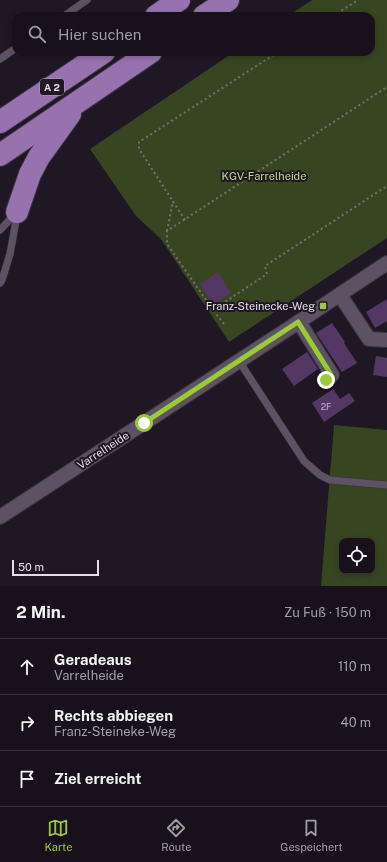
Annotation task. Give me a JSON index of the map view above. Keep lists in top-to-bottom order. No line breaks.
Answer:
{"streets":{"highway":["A 2"],"street":["Varrelheide"]},"parks":["KGV-Farrelheide"],"places":{"transit":["Franz-Steinecke-Weg"]},"house_numbers":["2F"],"scale_bar":"50 m","page":{"search":"Hier suchen","scale":"50 m","heading":["2 Min.","Zu Fuß · 150 m"],"list":[["Geradeaus","Varrelheide","110 m"],["Rechts abbiegen","Franz-Steineke-Weg","40 m"],"Ziel erreicht"],"nav":["Karte","Route","Gespeichert"]}}
